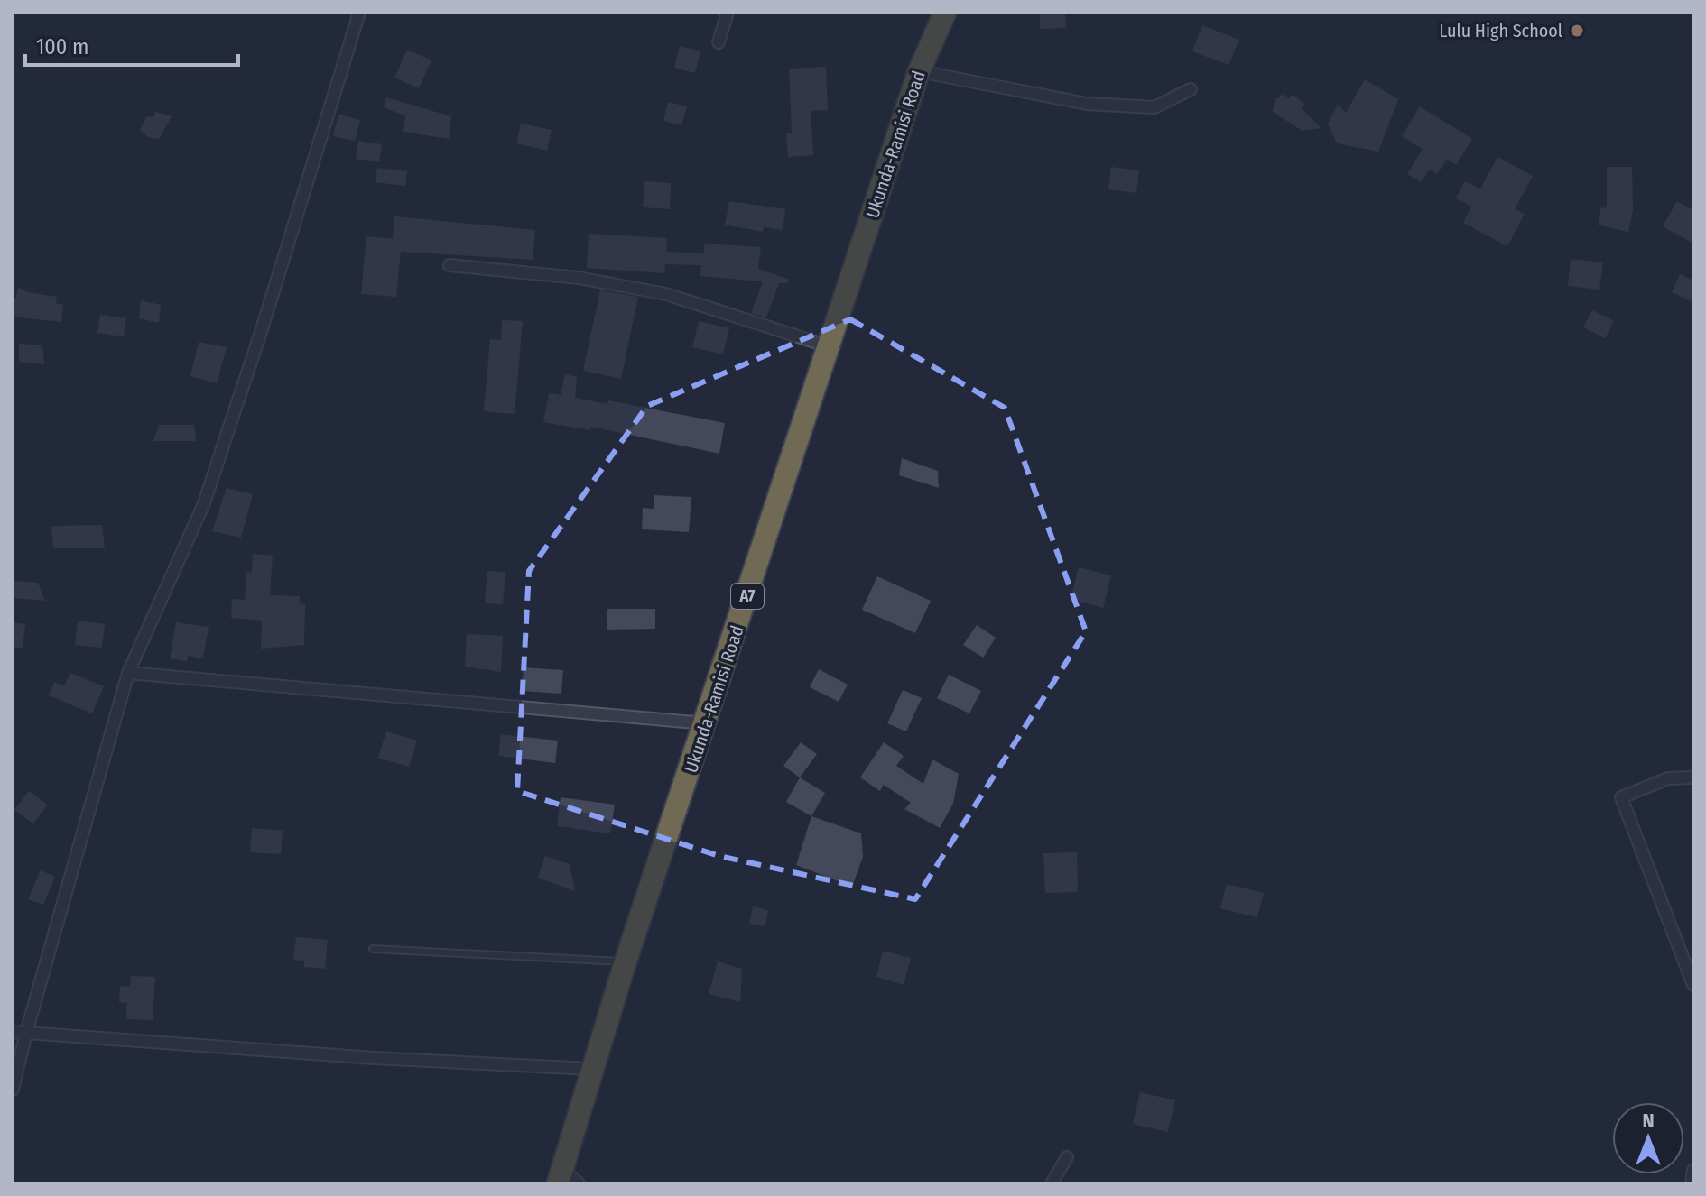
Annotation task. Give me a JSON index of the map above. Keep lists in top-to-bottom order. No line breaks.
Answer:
{"streets":{"highway":["Ukunda-Ramisi Road","A7"]},"places":["Lulu High School"],"scale_bar":"100 m","north":"top"}
